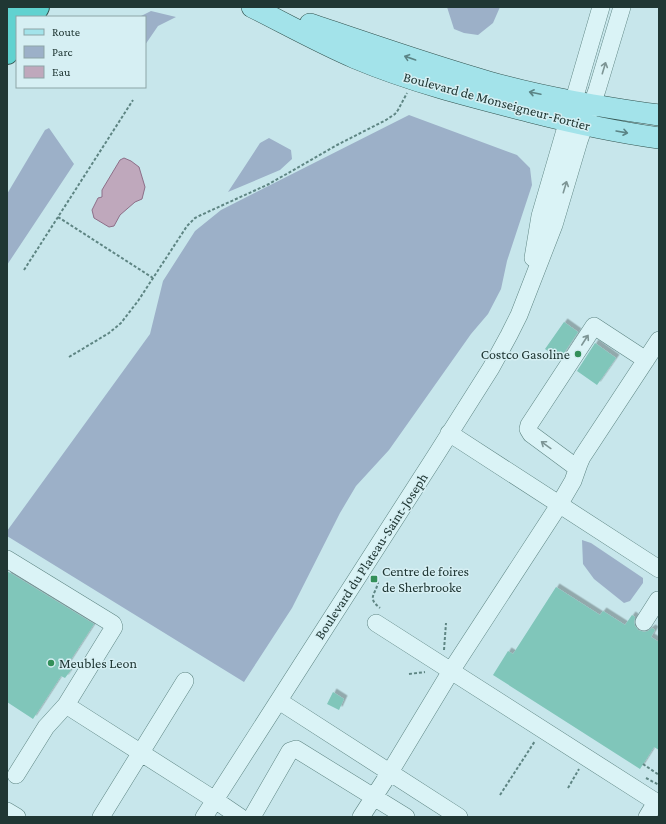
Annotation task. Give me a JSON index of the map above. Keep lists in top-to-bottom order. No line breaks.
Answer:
{"streets":{"main road":["Boulevard de Monseigneur-Fortier"],"street":["Boulevard du Plateau-Saint-Joseph"]},"crossings":[["Boulevard de Monseigneur-Fortier","Boulevard du Plateau-Saint-Joseph"]],"places":{"other":["Costco Gasoline","Meubles Leon"],"transit":["Centre de foires de Sherbrooke"]},"legend":["Route","Parc","Eau"]}
